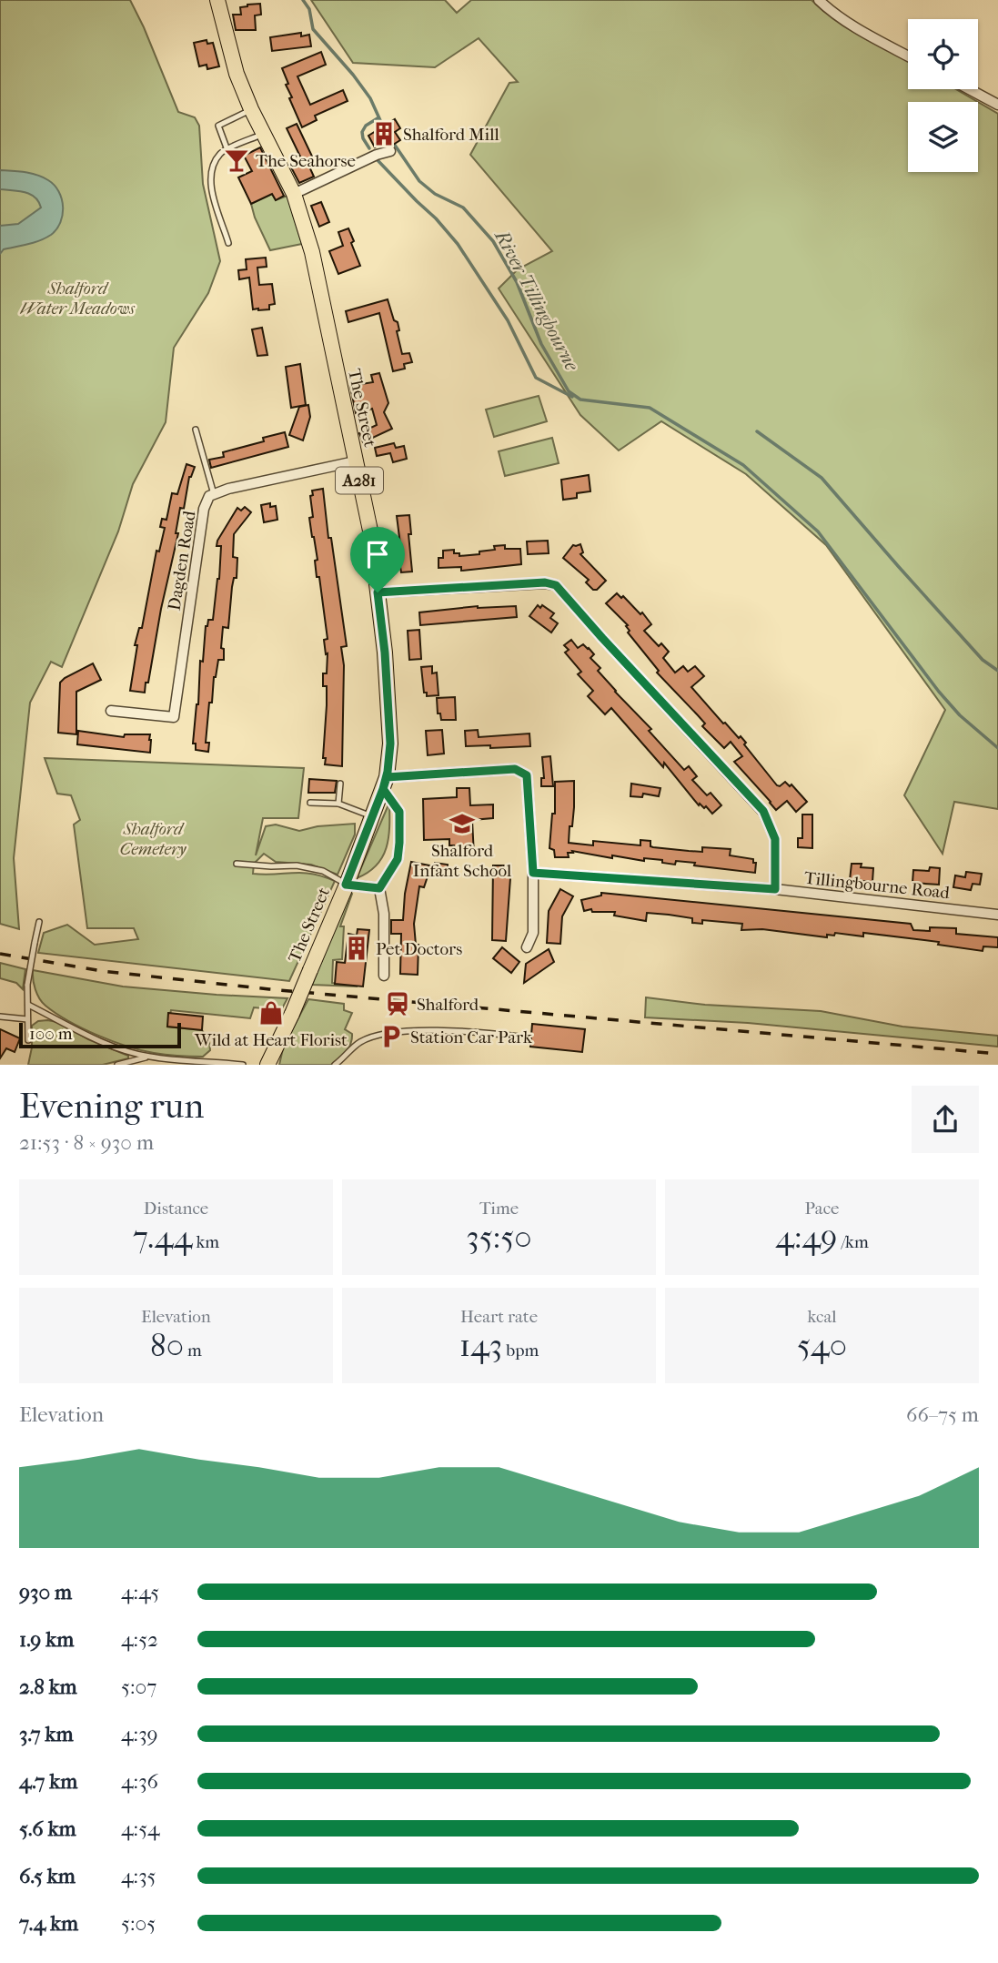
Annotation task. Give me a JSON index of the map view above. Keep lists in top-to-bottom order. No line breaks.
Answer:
{"streets":{"main road":["The Street","A281"],"street":["Dagden Road","Tillingbourne Road"]},"crossings":[["The Street","Dagden Road"]],"water":["River Tillingbourne"],"parks":["Shalford Water Meadows","Shalford Cemetery"],"places":{"building":["Shalford Mill","Pet Doctors"],"bar":["The Seahorse"],"school or university":["Shalford Infant School"],"station":["Shalford"],"shop":["Wild at Heart Florist"],"parking":["Station Car Park"]},"scale_bar":"100 m","page":{"scale":"100 m","heading":["Evening run","21:53 · 8 × 930 m"],"stats":[["Distance","7.44 km"],["Time","35:50"],["Pace","4:49 /km"],["Elevation","80 m"],["Heart rate","143 bpm"],["kcal","540"]],"chart":["Elevation","66–75 m"],"list":[{"name":"930 m","note":"4:45"},{"name":"1.9 km","note":"4:52"},{"name":"2.8 km","note":"5:07"},{"name":"3.7 km","note":"4:39"},{"name":"4.7 km","note":"4:36"},{"name":"5.6 km","note":"4:54"},{"name":"6.5 km","note":"4:35"},{"name":"7.4 km","note":"5:05"}]}}
